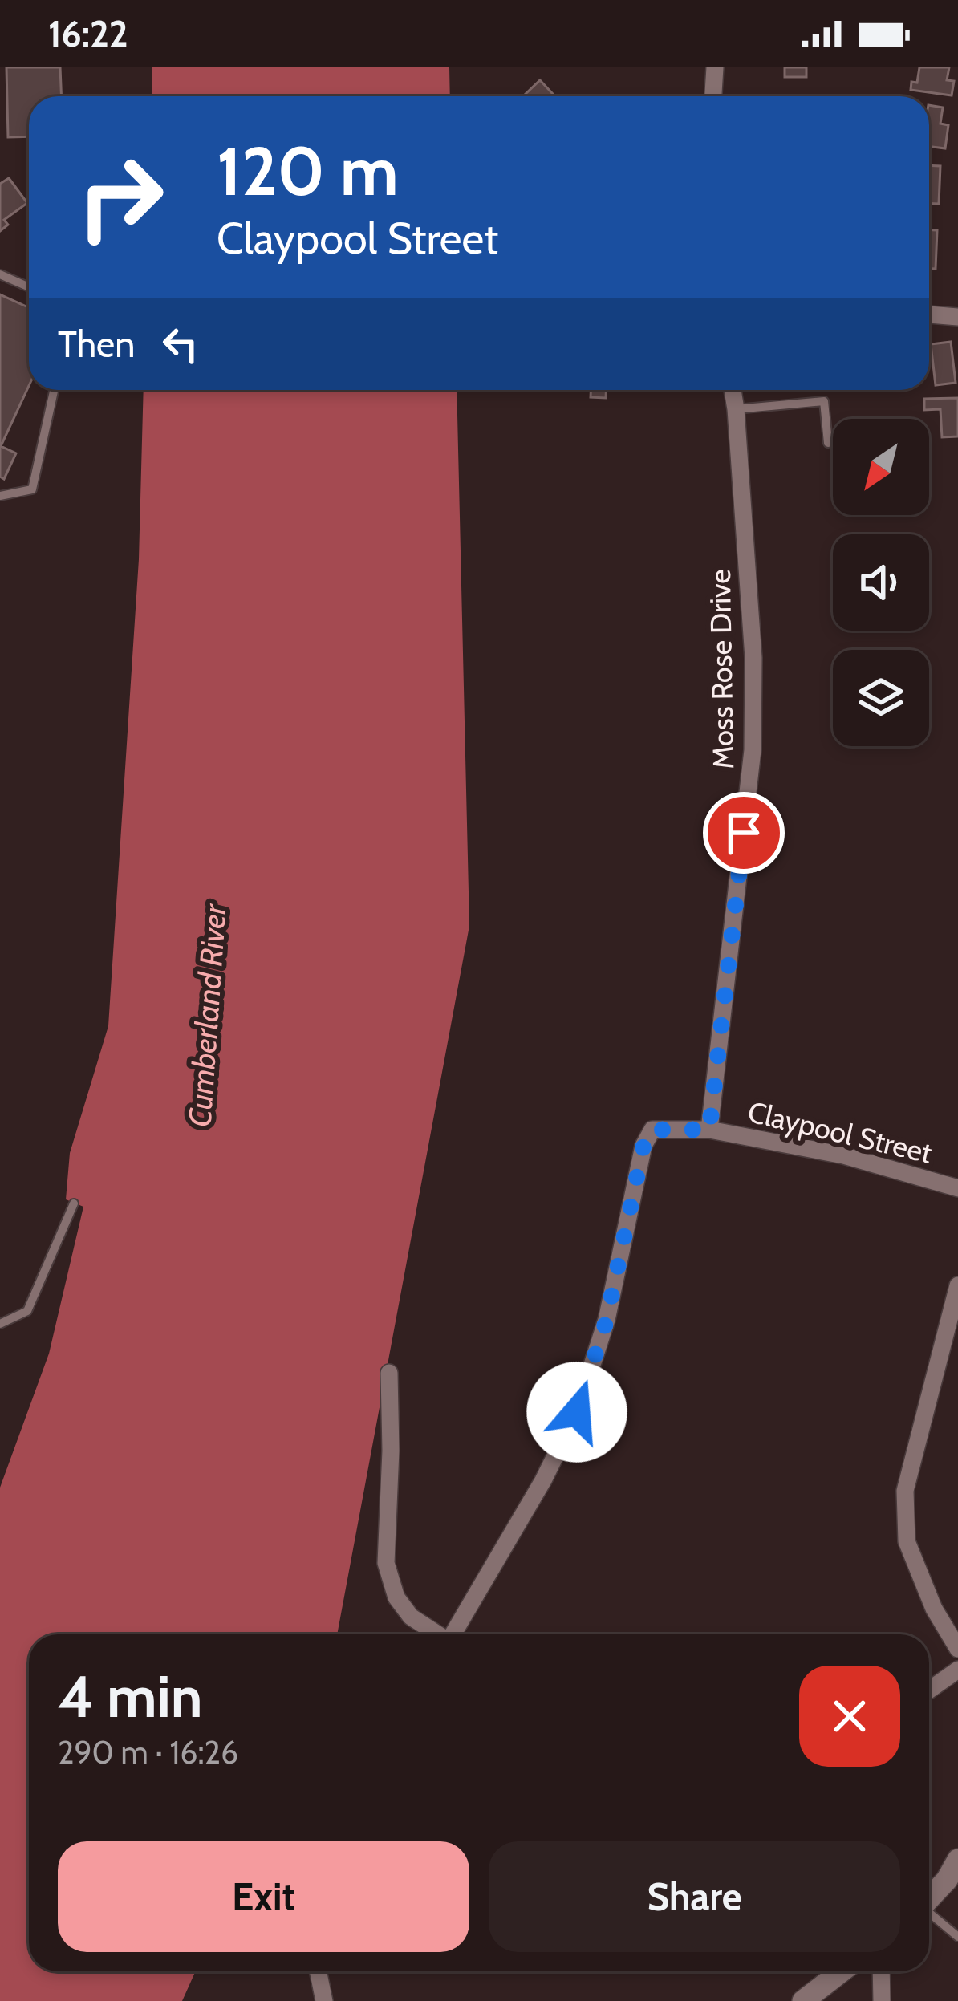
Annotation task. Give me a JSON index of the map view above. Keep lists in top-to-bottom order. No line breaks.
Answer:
{"streets":{"street":["Moss Rose Drive","Claypool Street"]},"crossings":[["Moss Rose Drive","Claypool Street"]],"water":["Cumberland River"],"north":"bottom left","page":{"status":"16:22","turn":["120 m","Claypool Street"],"then":"Then","heading":["4 min","290 m · 16:26"],"buttons":["Exit","Share"]}}
